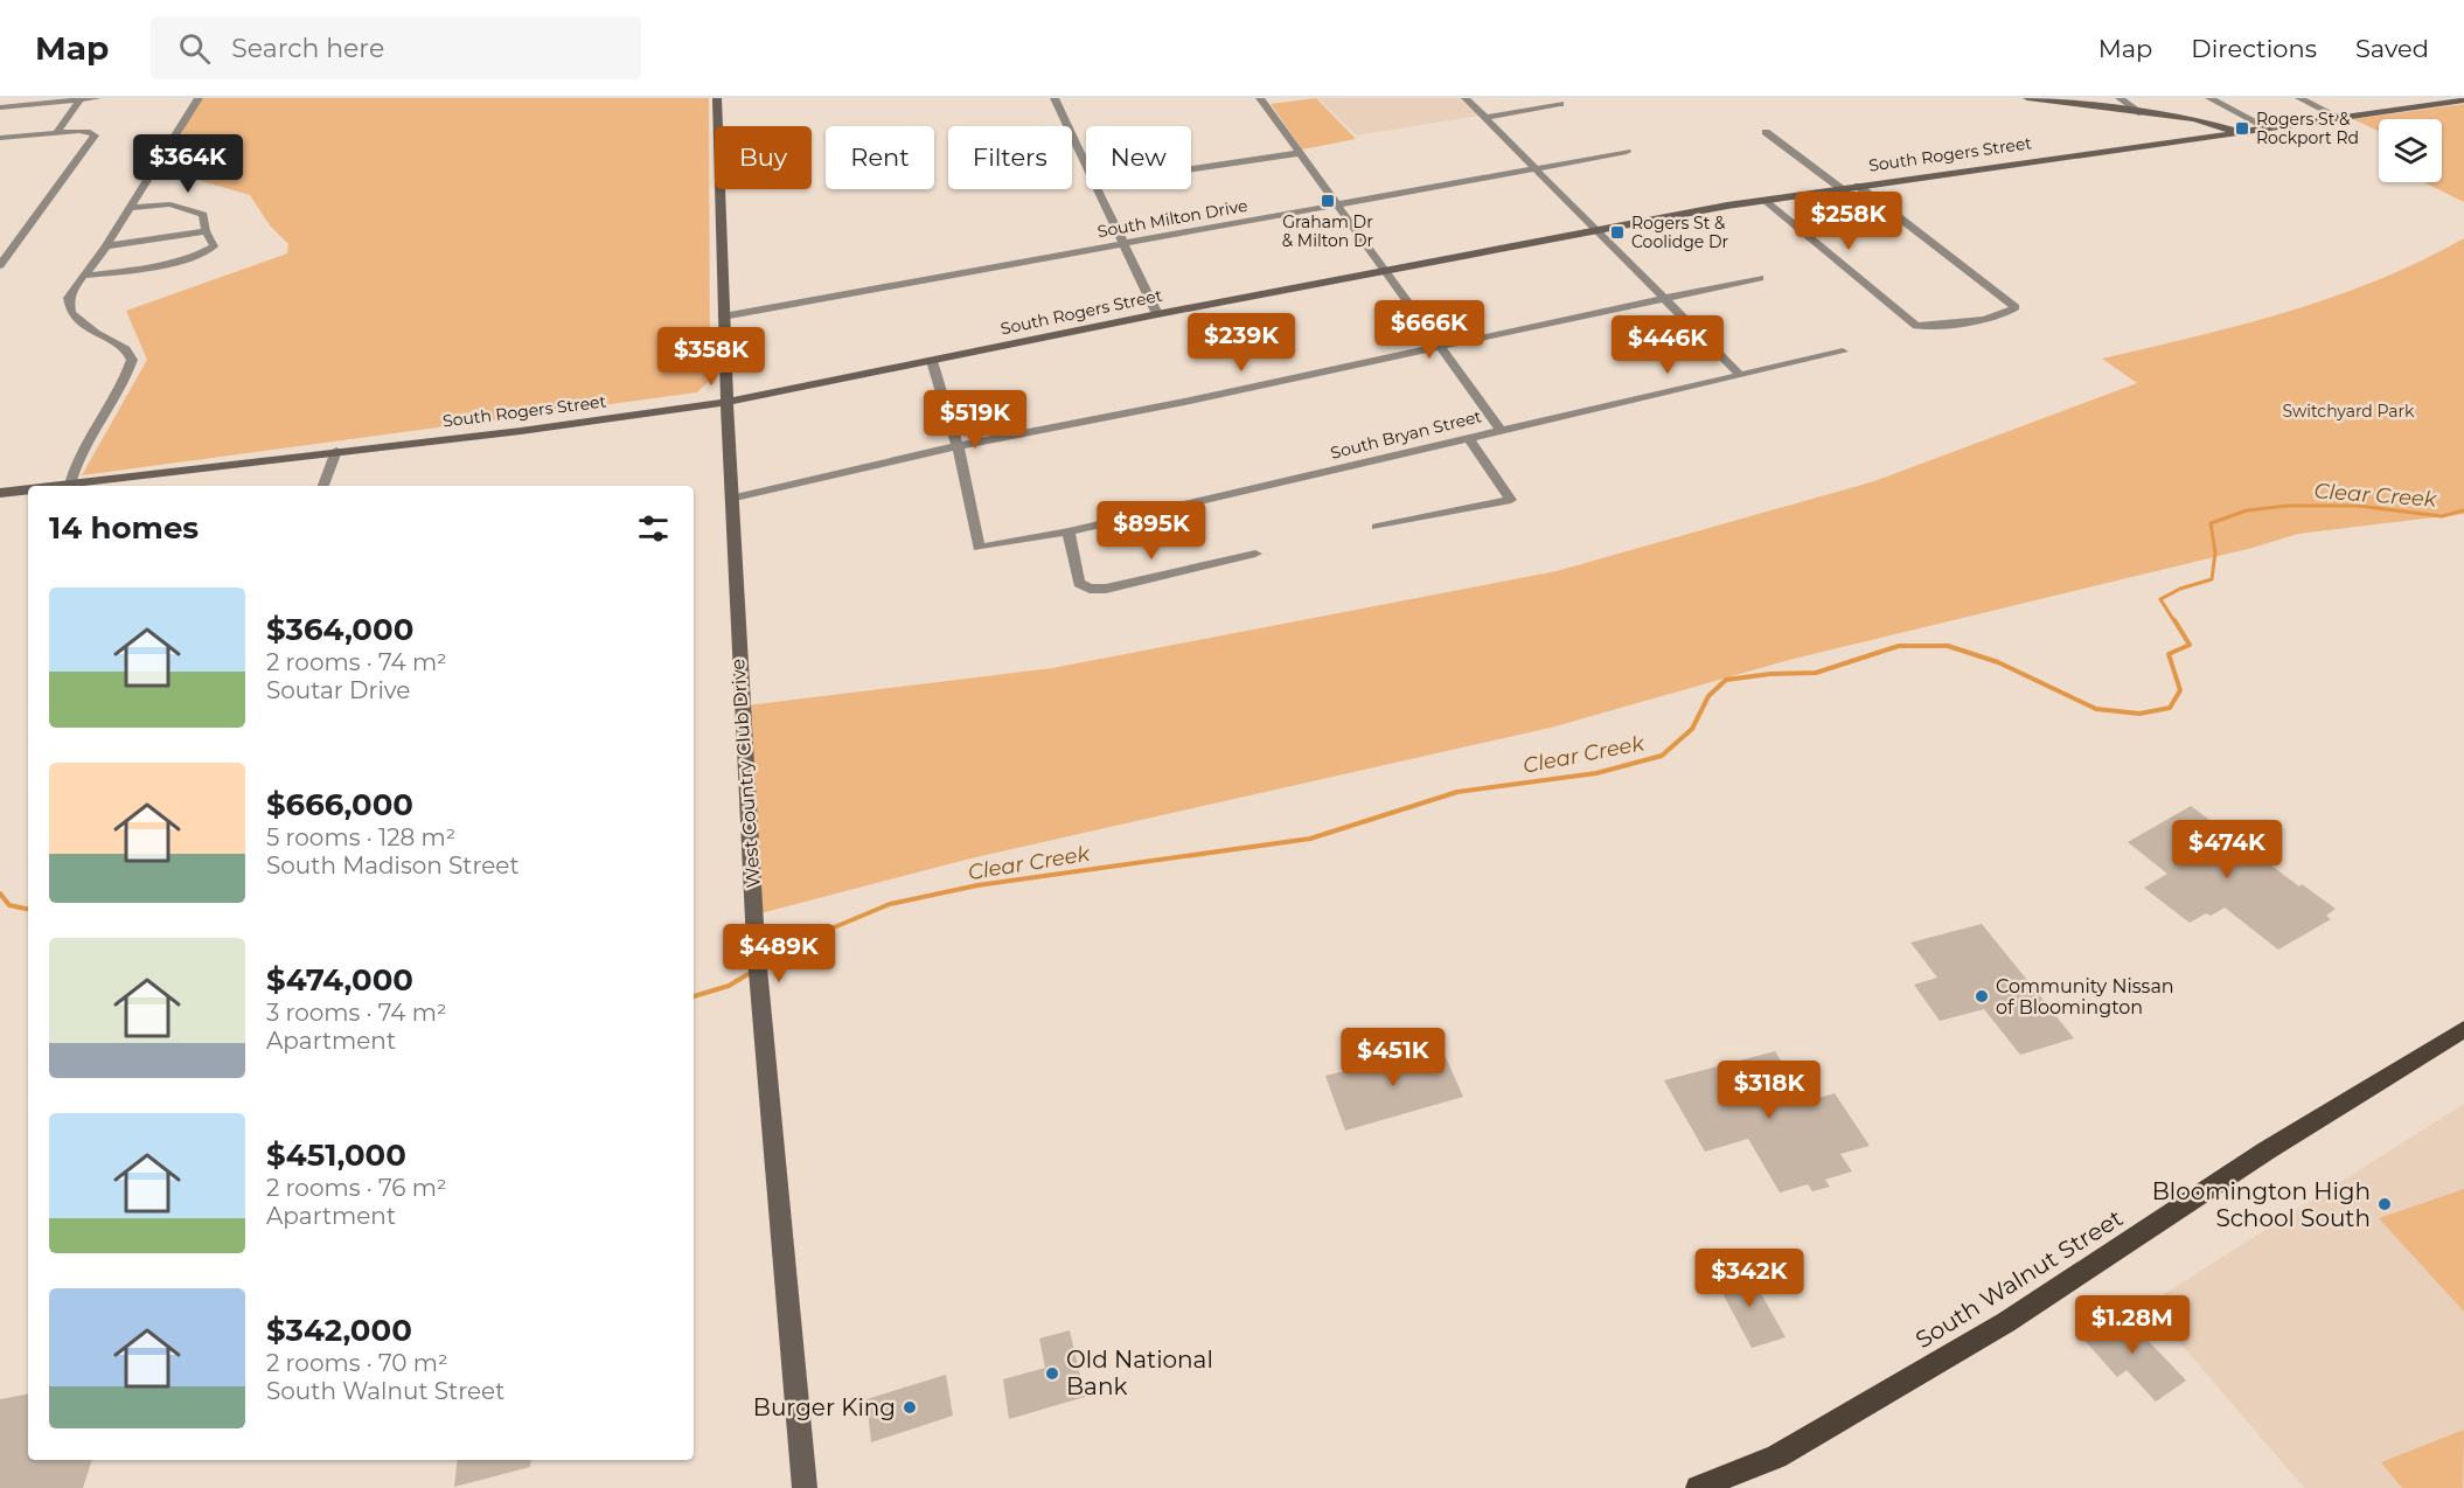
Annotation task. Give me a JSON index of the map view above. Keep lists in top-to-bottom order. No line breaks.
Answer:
{"streets":{"main road":["South Walnut Street"],"street":["South Rogers Street","South Milton Drive","South Bryan Street","West Country Club Drive"]},"crossings":[["South Rogers Street","West Country Club Drive"],["South Milton Drive","West Country Club Drive"]],"water":["Clear Creek"],"parks":["Switchyard Park"],"places":{"transit":["Rogers St & Rockport Rd","Graham Dr & Milton Dr","Rogers St & Coolidge Dr"],"other":["Community Nissan of Bloomington","Bloomington High School South","Old National Bank","Burger King"]},"page":{"header":"Map","search":"Search here","nav":["Map","Directions","Saved"],"chip":["Buy","Rent","Filters","New"],"price":["$364K","$258K","$666K","$239K","$446K","$358K","$519K","$895K","$474K","$489K","$451K","$318K","$342K","$1.28M"],"heading":"14 homes","list":[{"name":"$364,000","note":"2 rooms · 74 m² · Soutar Drive"},{"name":"$666,000","note":"5 rooms · 128 m² · South Madison Street"},{"name":"$474,000","note":"3 rooms · 74 m² · Apartment"},{"name":"$451,000","note":"2 rooms · 76 m² · Apartment"},{"name":"$342,000","note":"2 rooms · 70 m² · South Walnut Street"}]}}
